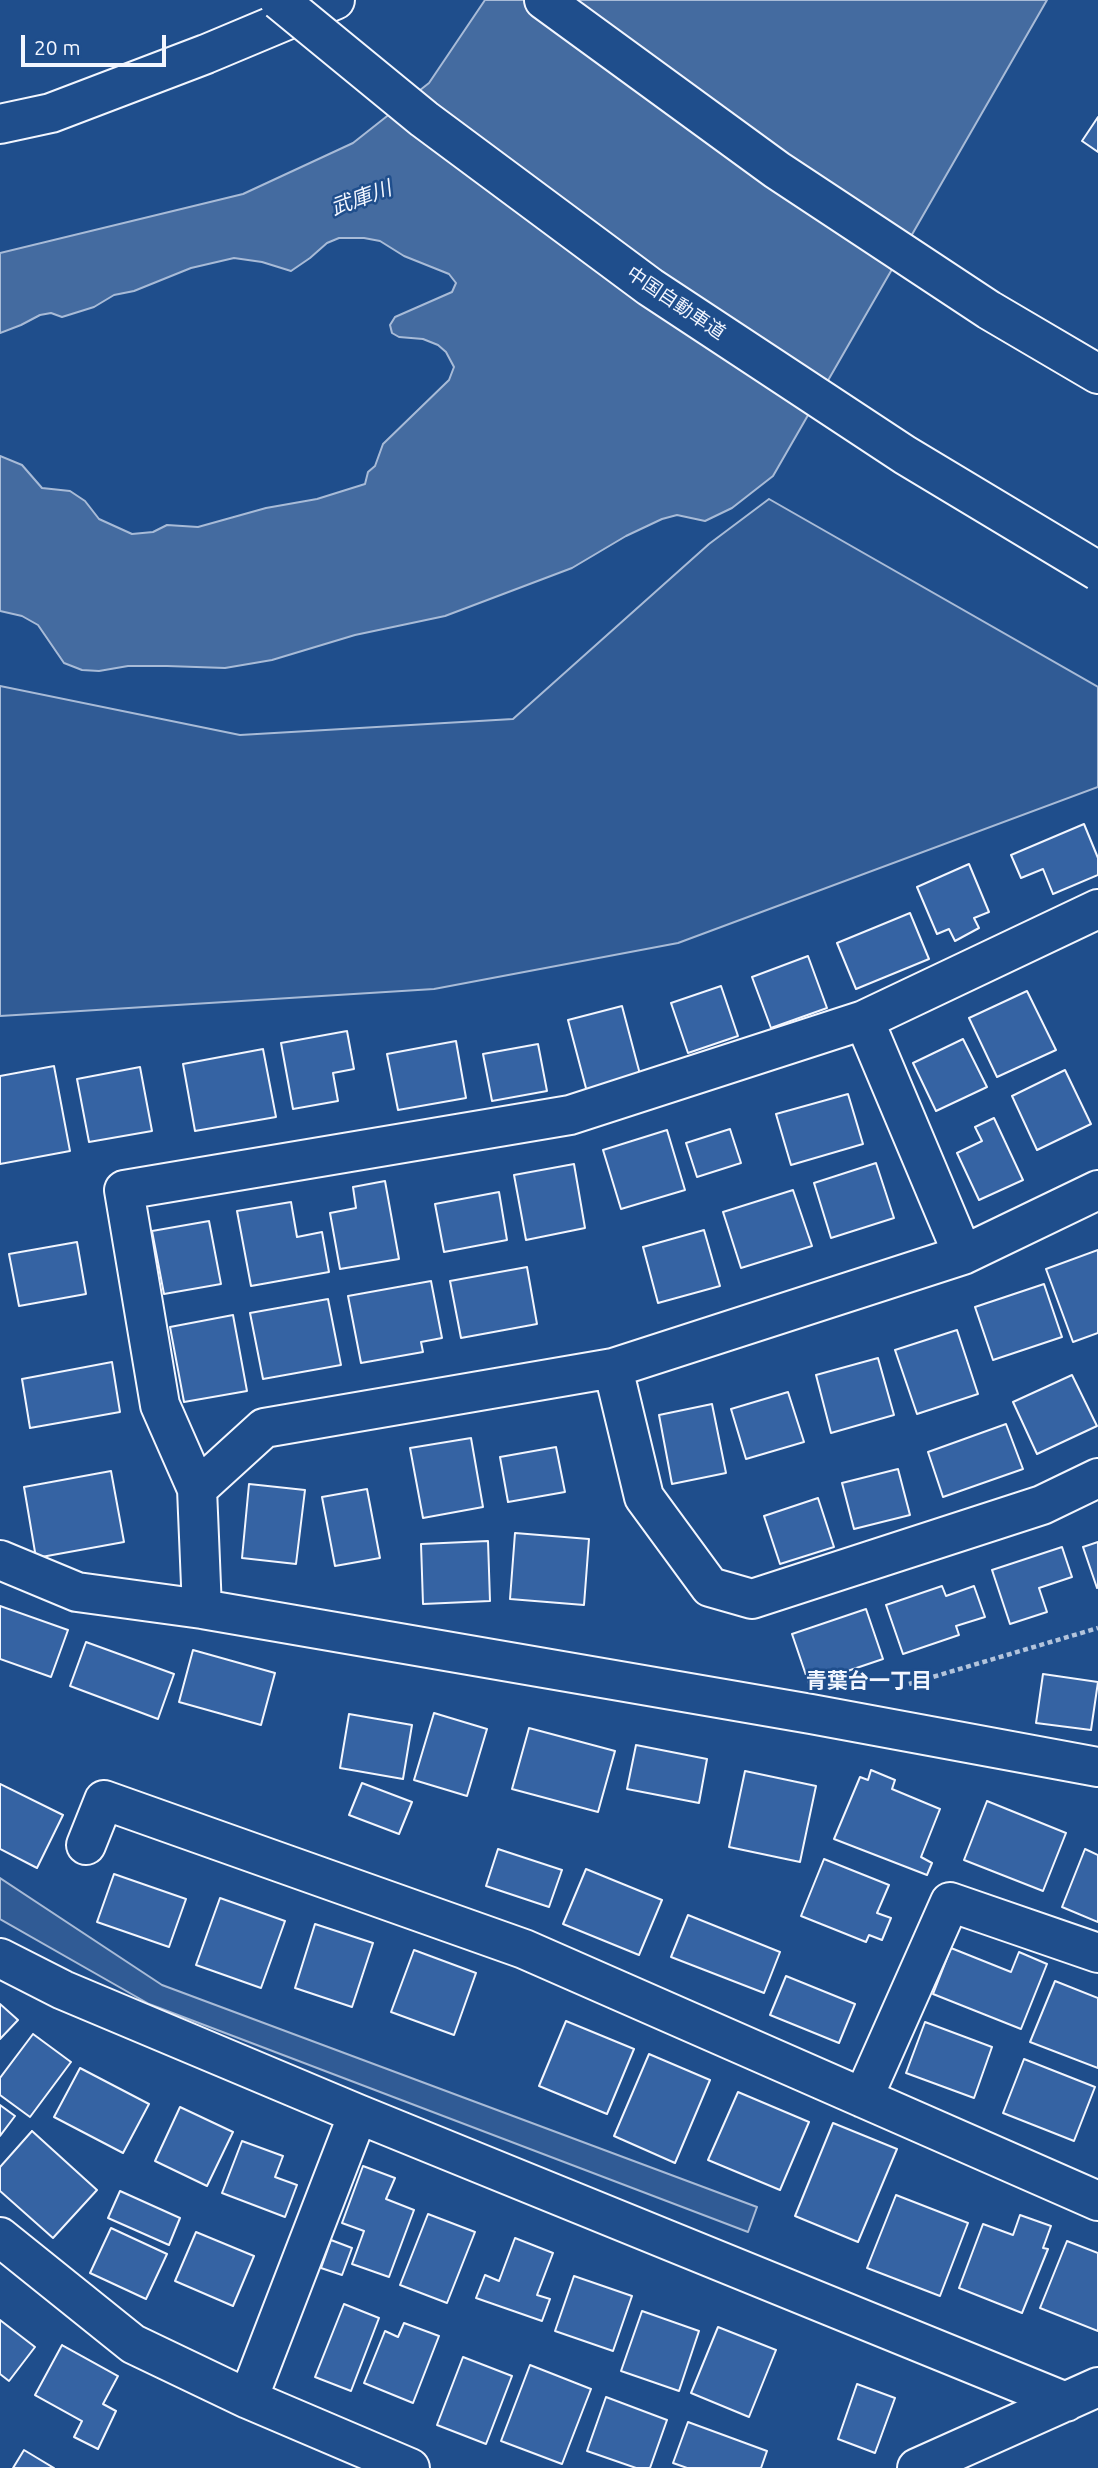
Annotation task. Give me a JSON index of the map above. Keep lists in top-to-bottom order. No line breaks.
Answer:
{"streets":{"main road":["中国自動車道"]},"districts":["青葉台一丁目"],"water":["武庫川"],"scale_bar":"20 m"}
